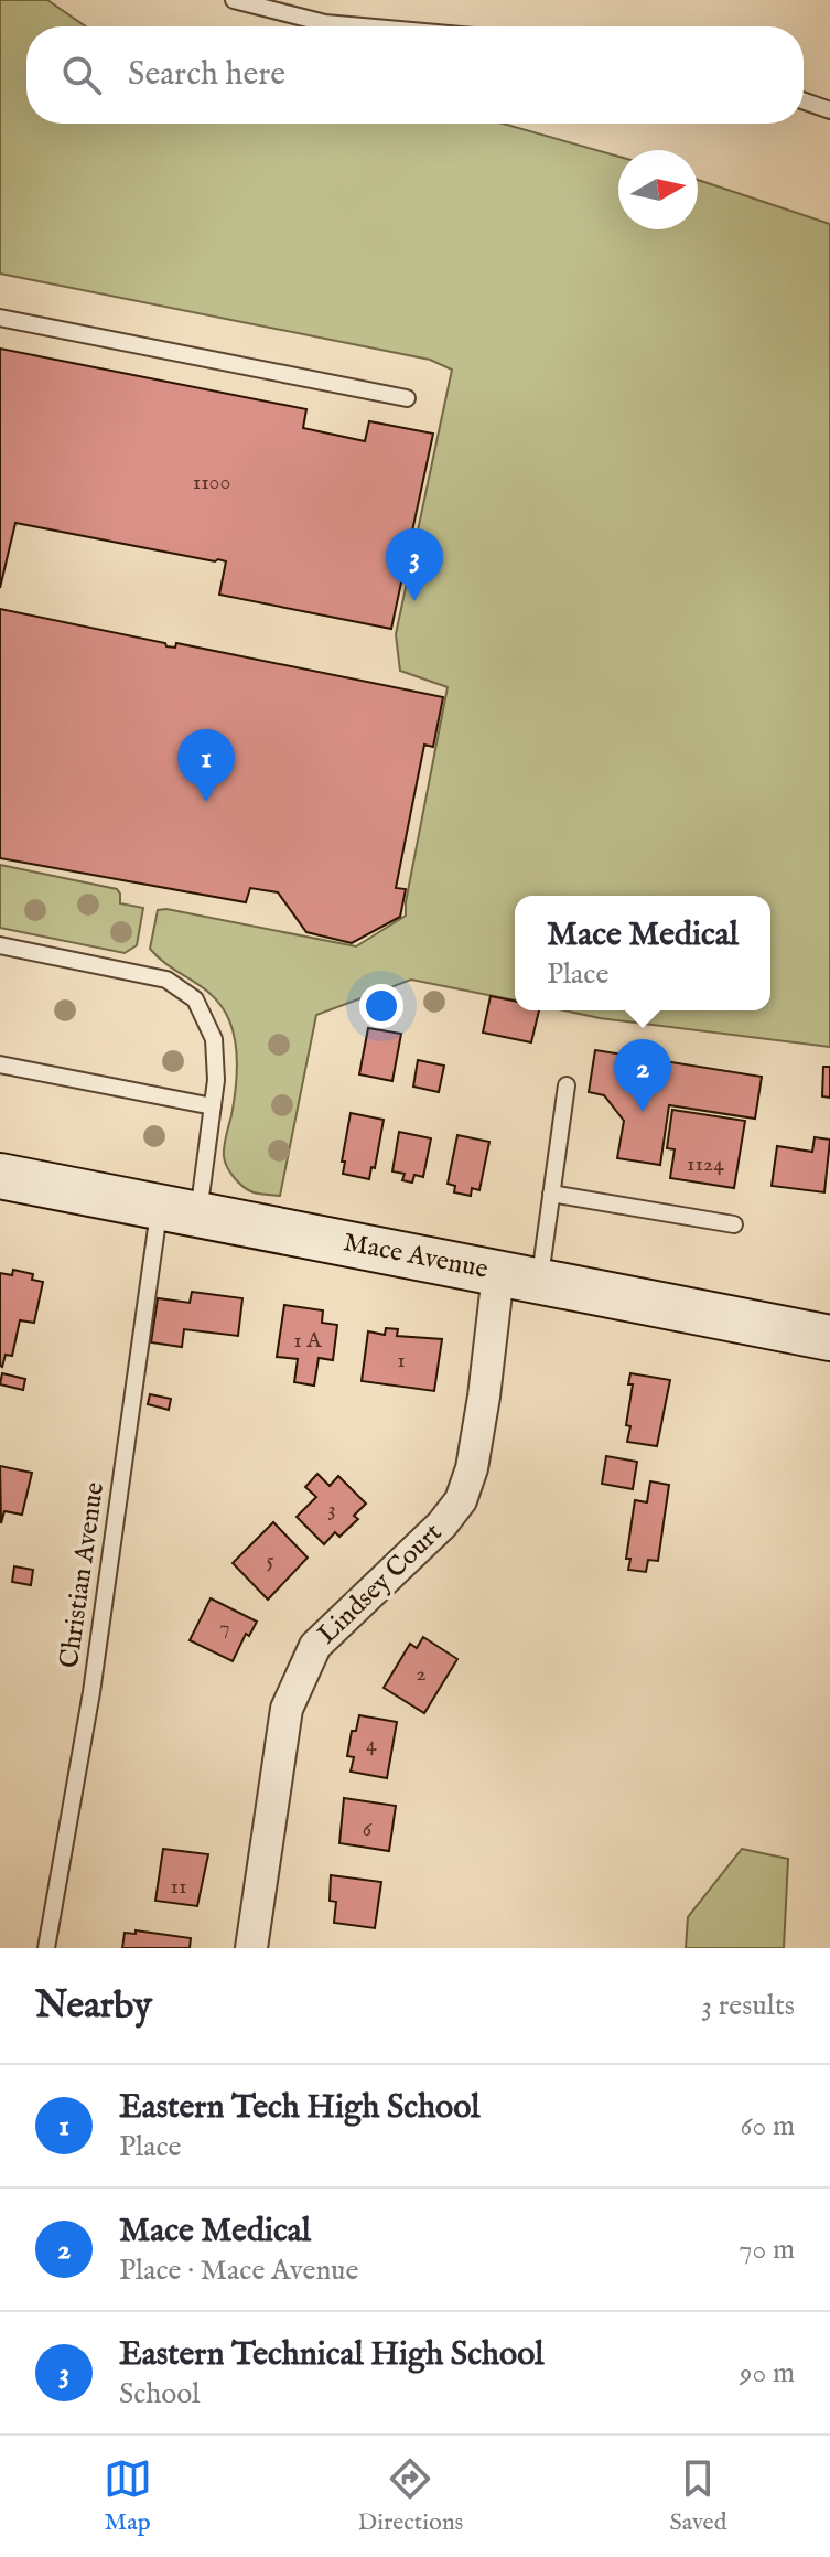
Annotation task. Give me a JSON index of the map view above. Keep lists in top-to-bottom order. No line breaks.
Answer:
{"streets":{"main road":["Mace Avenue"],"street":["Lindsey Court"],"lane":["Christian Avenue"]},"crossings":[["Mace Avenue","Christian Avenue"],["Mace Avenue","Lindsey Court"]],"house_numbers":["1100","1124","1 A","1","3","5","7","2","4","6","11"],"north":"right","page":{"search":"Search here","pins":["3","1","2"],"popup":["Mace Medical","Place"],"heading":["Nearby","3 results"],"list":[{"mark":"1","name":"Eastern Tech High School","note":"Place","value":"60 m"},{"mark":"2","name":"Mace Medical","note":"Place · Mace Avenue","value":"70 m"},{"mark":"3","name":"Eastern Technical High School","note":"School","value":"90 m"}],"nav":["Map","Directions","Saved"]}}
